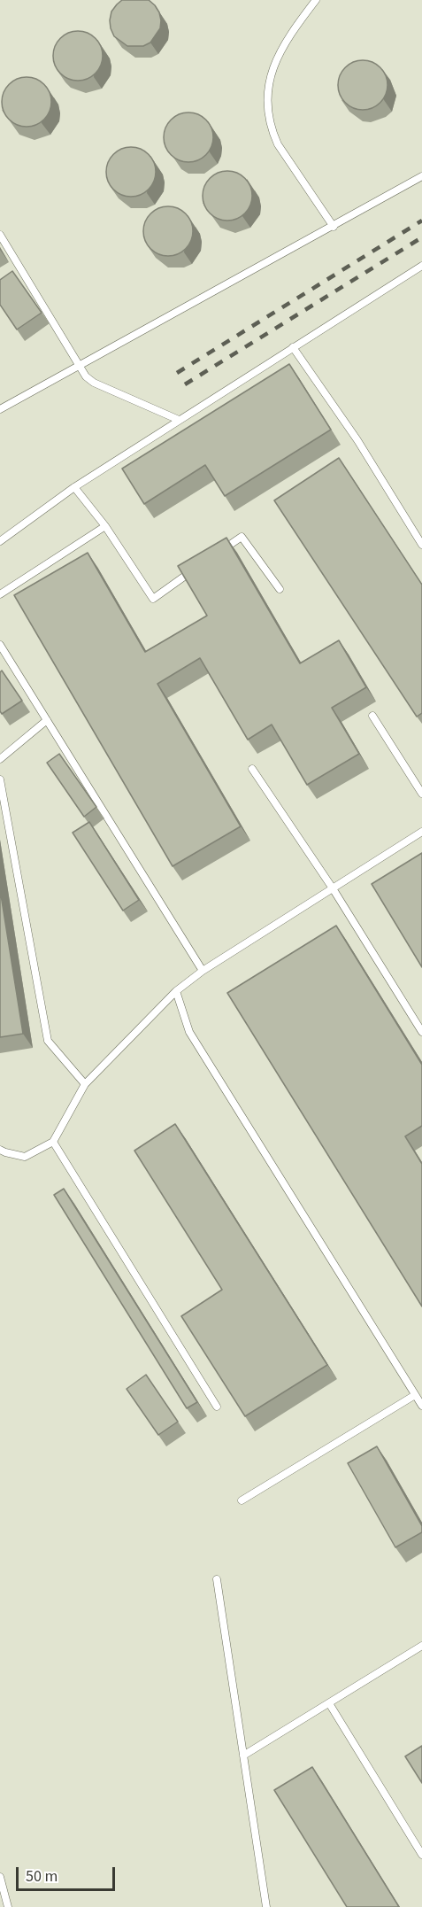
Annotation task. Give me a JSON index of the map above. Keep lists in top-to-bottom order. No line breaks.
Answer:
{"scale_bar":"50 m"}
